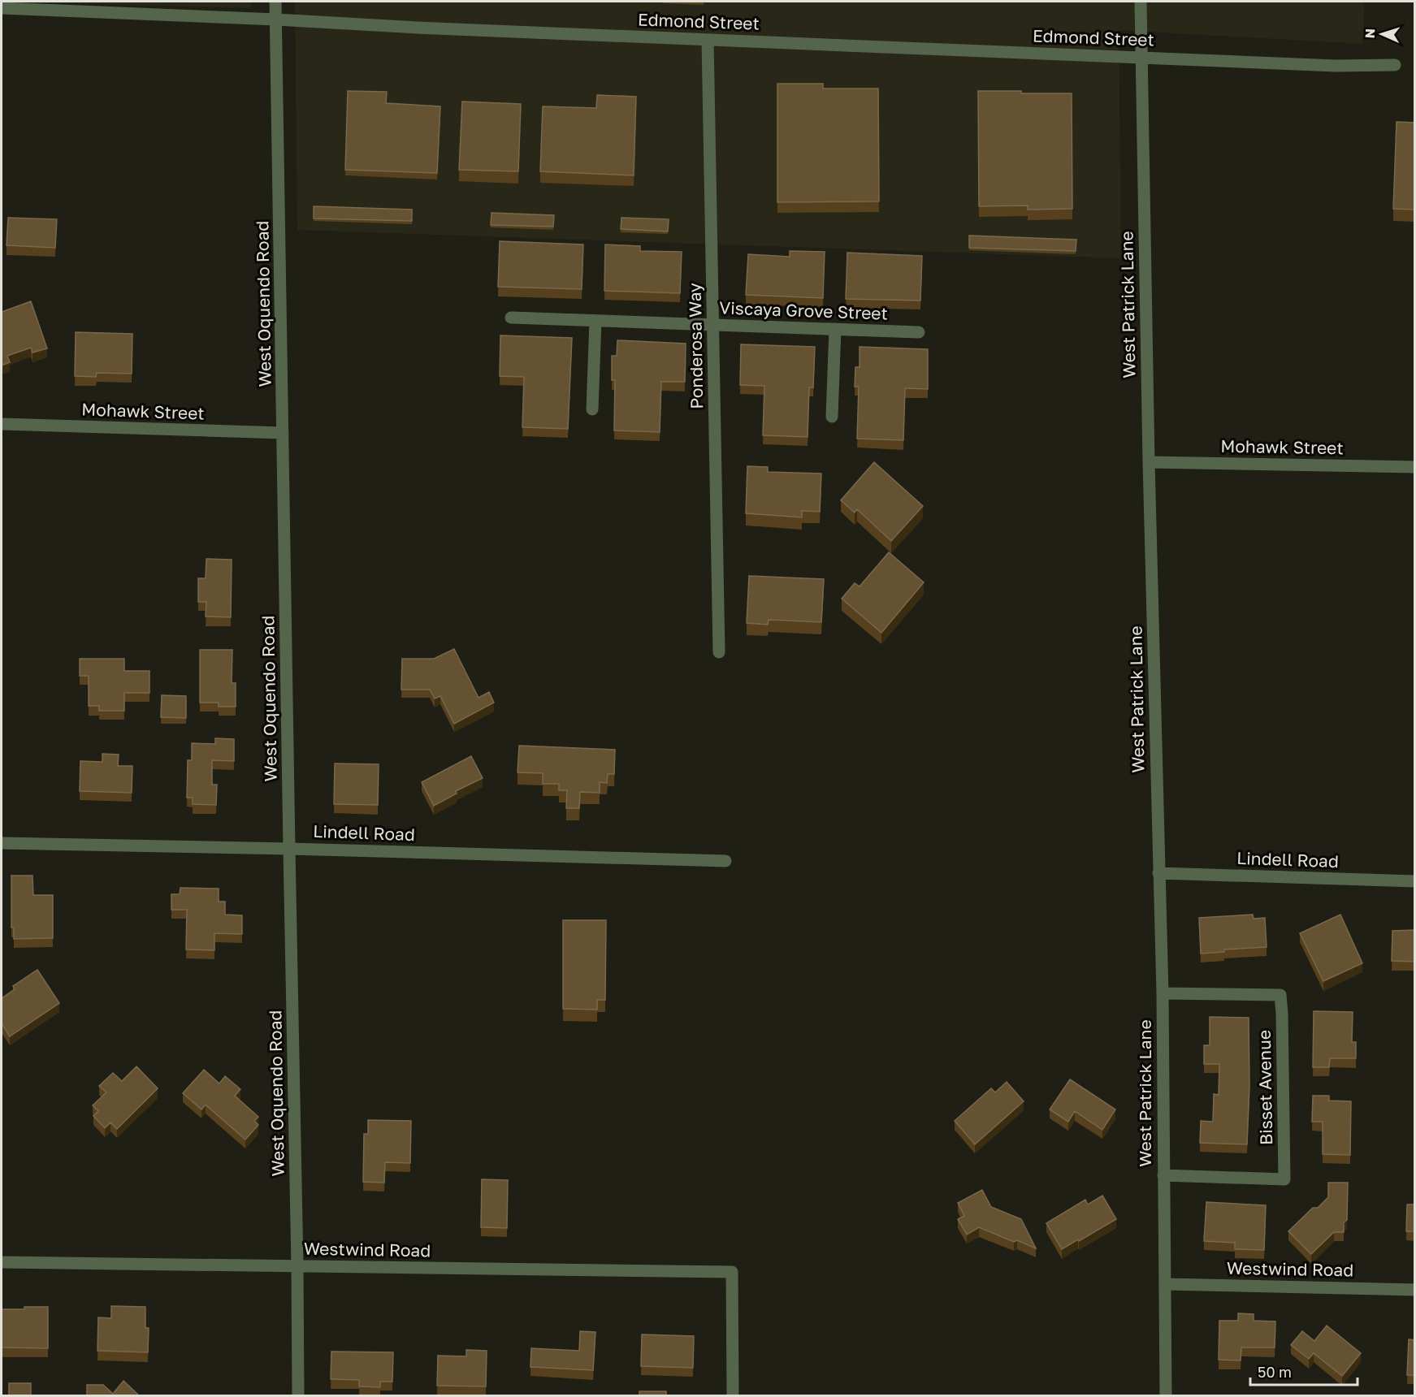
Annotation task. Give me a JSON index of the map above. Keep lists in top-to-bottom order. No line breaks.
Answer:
{"streets":{"street":["Edmond Street","West Oquendo Road","West Patrick Lane","Viscaya Grove Street","Ponderosa Way","Mohawk Street","Lindell Road","Bisset Avenue","Westwind Road"]},"crossings":[["Edmond Street","West Oquendo Road"],["Edmond Street","West Patrick Lane"],["Edmond Street","Ponderosa Way"],["West Oquendo Road","Mohawk Street"],["West Oquendo Road","Lindell Road"],["West Oquendo Road","Westwind Road"],["West Patrick Lane","Mohawk Street"],["West Patrick Lane","Lindell Road"],["West Patrick Lane","Bisset Avenue"],["West Patrick Lane","Westwind Road"],["Viscaya Grove Street","Ponderosa Way"]],"scale_bar":"50 m","north":"left"}
